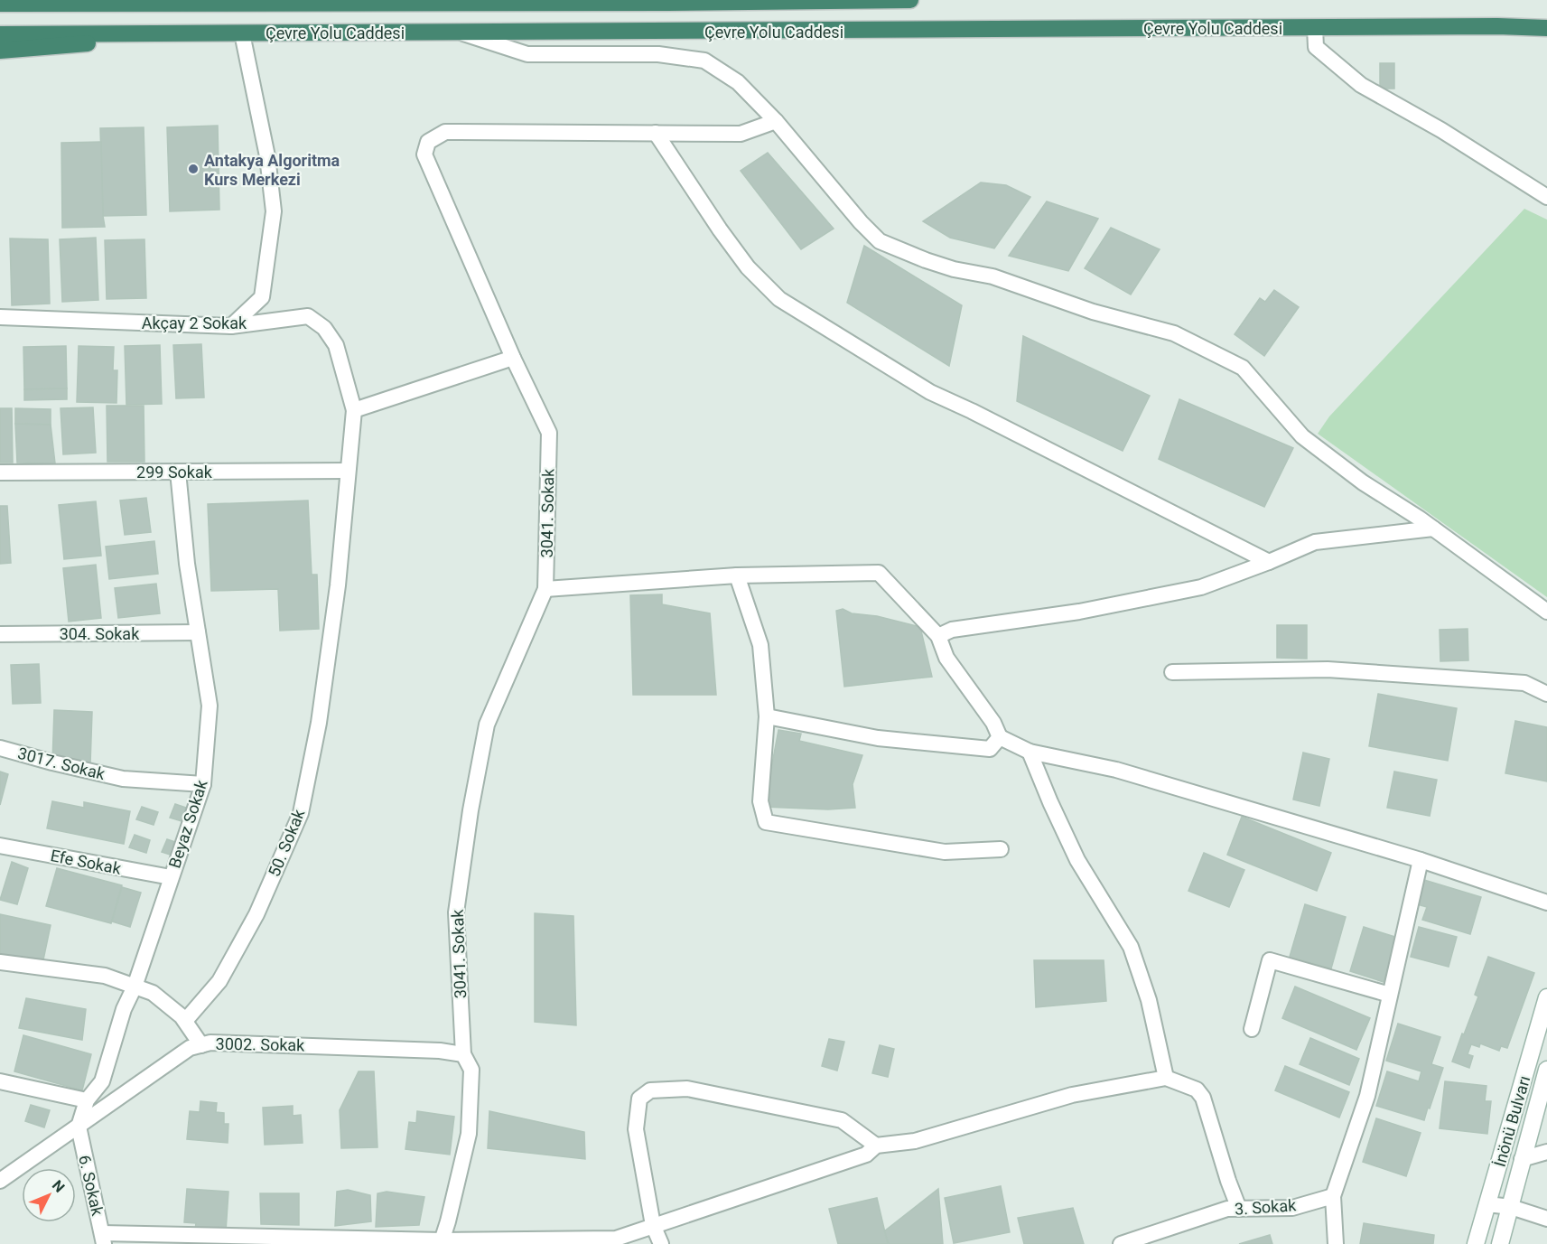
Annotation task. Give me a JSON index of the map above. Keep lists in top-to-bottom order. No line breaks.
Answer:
{"streets":{"highway":["Çevre Yolu Caddesi"],"main road":["İnönü Bulvarı"],"street":["Akçay 2 Sokak","299 Sokak","3041. Sokak","304. Sokak","3017. Sokak","Beyaz Sokak","50. Sokak","Efe Sokak","3002. Sokak","6. Sokak","3. Sokak"]},"crossings":[["Akçay 2 Sokak","50. Sokak"],["299 Sokak","Beyaz Sokak"],["299 Sokak","50. Sokak"],["3041. Sokak","3002. Sokak"],["304. Sokak","Beyaz Sokak"],["3017. Sokak","Beyaz Sokak"],["Beyaz Sokak","Efe Sokak"],["Beyaz Sokak","3002. Sokak"],["Beyaz Sokak","6. Sokak"],["3002. Sokak","6. Sokak"]],"places":["Antakya Algoritma Kurs Merkezi"],"north":"top right"}
